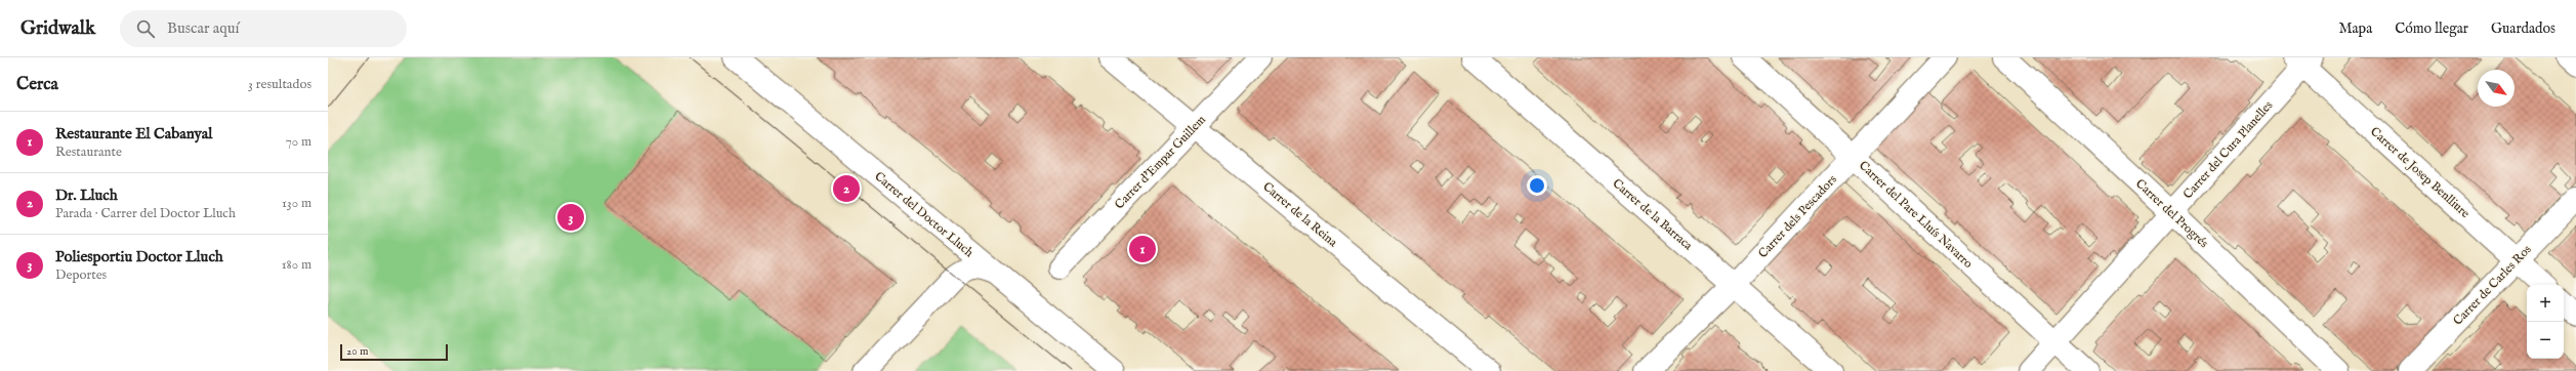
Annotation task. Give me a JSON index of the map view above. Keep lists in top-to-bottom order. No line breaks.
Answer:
{"streets":{"street":["Carrer del Cura Planelles","Carrer d'Empar Guillem","Carrer de Josep Benlliure","Carrer del Progrés","Carrer del Doctor Lluch","Carrer de la Reina","Carrer de la Barraca","Carrer del Pare Lluís Navarro","Carrer dels Pescadors","Carrer de Carles Ros"]},"crossings":[["Carrer del Cura Planelles","Carrer de Josep Benlliure"],["Carrer del Cura Planelles","Carrer del Progrés"],["Carrer del Cura Planelles","Carrer del Pare Lluís Navarro"],["Carrer d'Empar Guillem","Carrer de la Reina"],["Carrer de Josep Benlliure","Carrer de Carles Ros"],["Carrer de la Barraca","Carrer dels Pescadors"],["Carrer del Pare Lluís Navarro","Carrer dels Pescadors"]],"scale_bar":"20 m","north":"bottom right","page":{"header":"Gridwalk","search":"Buscar aquí","nav":["Mapa","Cómo llegar","Guardados"],"heading":["Cerca","3 resultados"],"list":[{"mark":"1","name":"Restaurante El Cabanyal","note":"Restaurante","value":"70 m"},{"mark":"2","name":"Dr. Lluch","note":"Parada · Carrer del Doctor Lluch","value":"130 m"},{"mark":"3","name":"Poliesportiu Doctor Lluch","note":"Deportes","value":"180 m"}],"pins":["2","3","1"],"map_buttons":["+","−"],"scale":"20 m"}}
